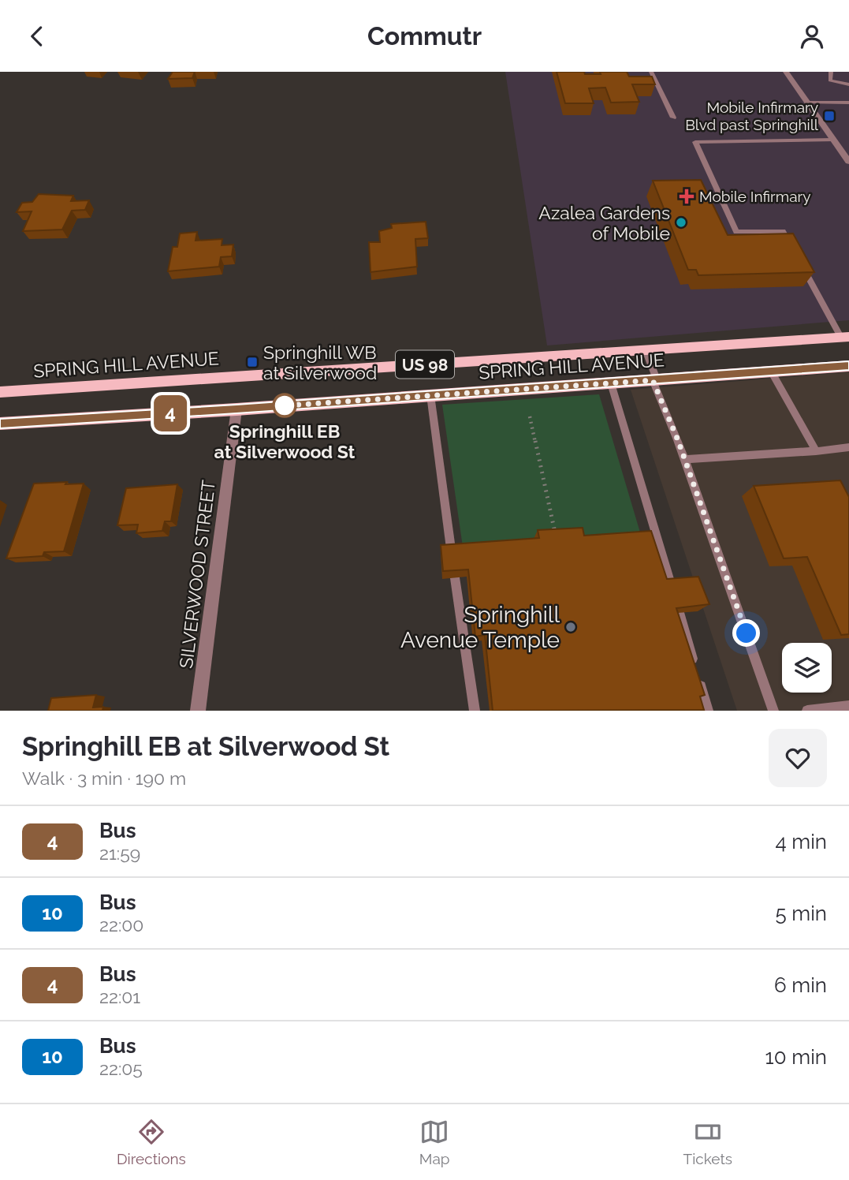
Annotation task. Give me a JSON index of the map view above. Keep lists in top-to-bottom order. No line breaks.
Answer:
{"streets":{"main road":["SPRING HILL AVENUE","US 98"],"street":["SILVERWOOD STREET"]},"crossings":[["SPRING HILL AVENUE","SILVERWOOD STREET"]],"places":{"transit":["Mobile Infirmary Blvd past Springhill","Springhill WB at Silverwood"],"health":["Mobile Infirmary"],"other":["Azalea Gardens of Mobile","Springhill EB at Silverwood St","Springhill Avenue Temple"]},"lines":["bus line 4"],"page":{"header":"Commutr","on_map":"4","heading":["Springhill EB at Silverwood St","Walk · 3 min · 190 m"],"list":[{"mark":"4","name":"Bus","note":"21:59","value":"4 min"},{"mark":"10","name":"Bus","note":"22:00","value":"5 min"},{"mark":"4","name":"Bus","note":"22:01","value":"6 min"},{"mark":"10","name":"Bus","note":"22:05","value":"10 min"}],"tabs":["Directions","Map","Tickets"]}}
